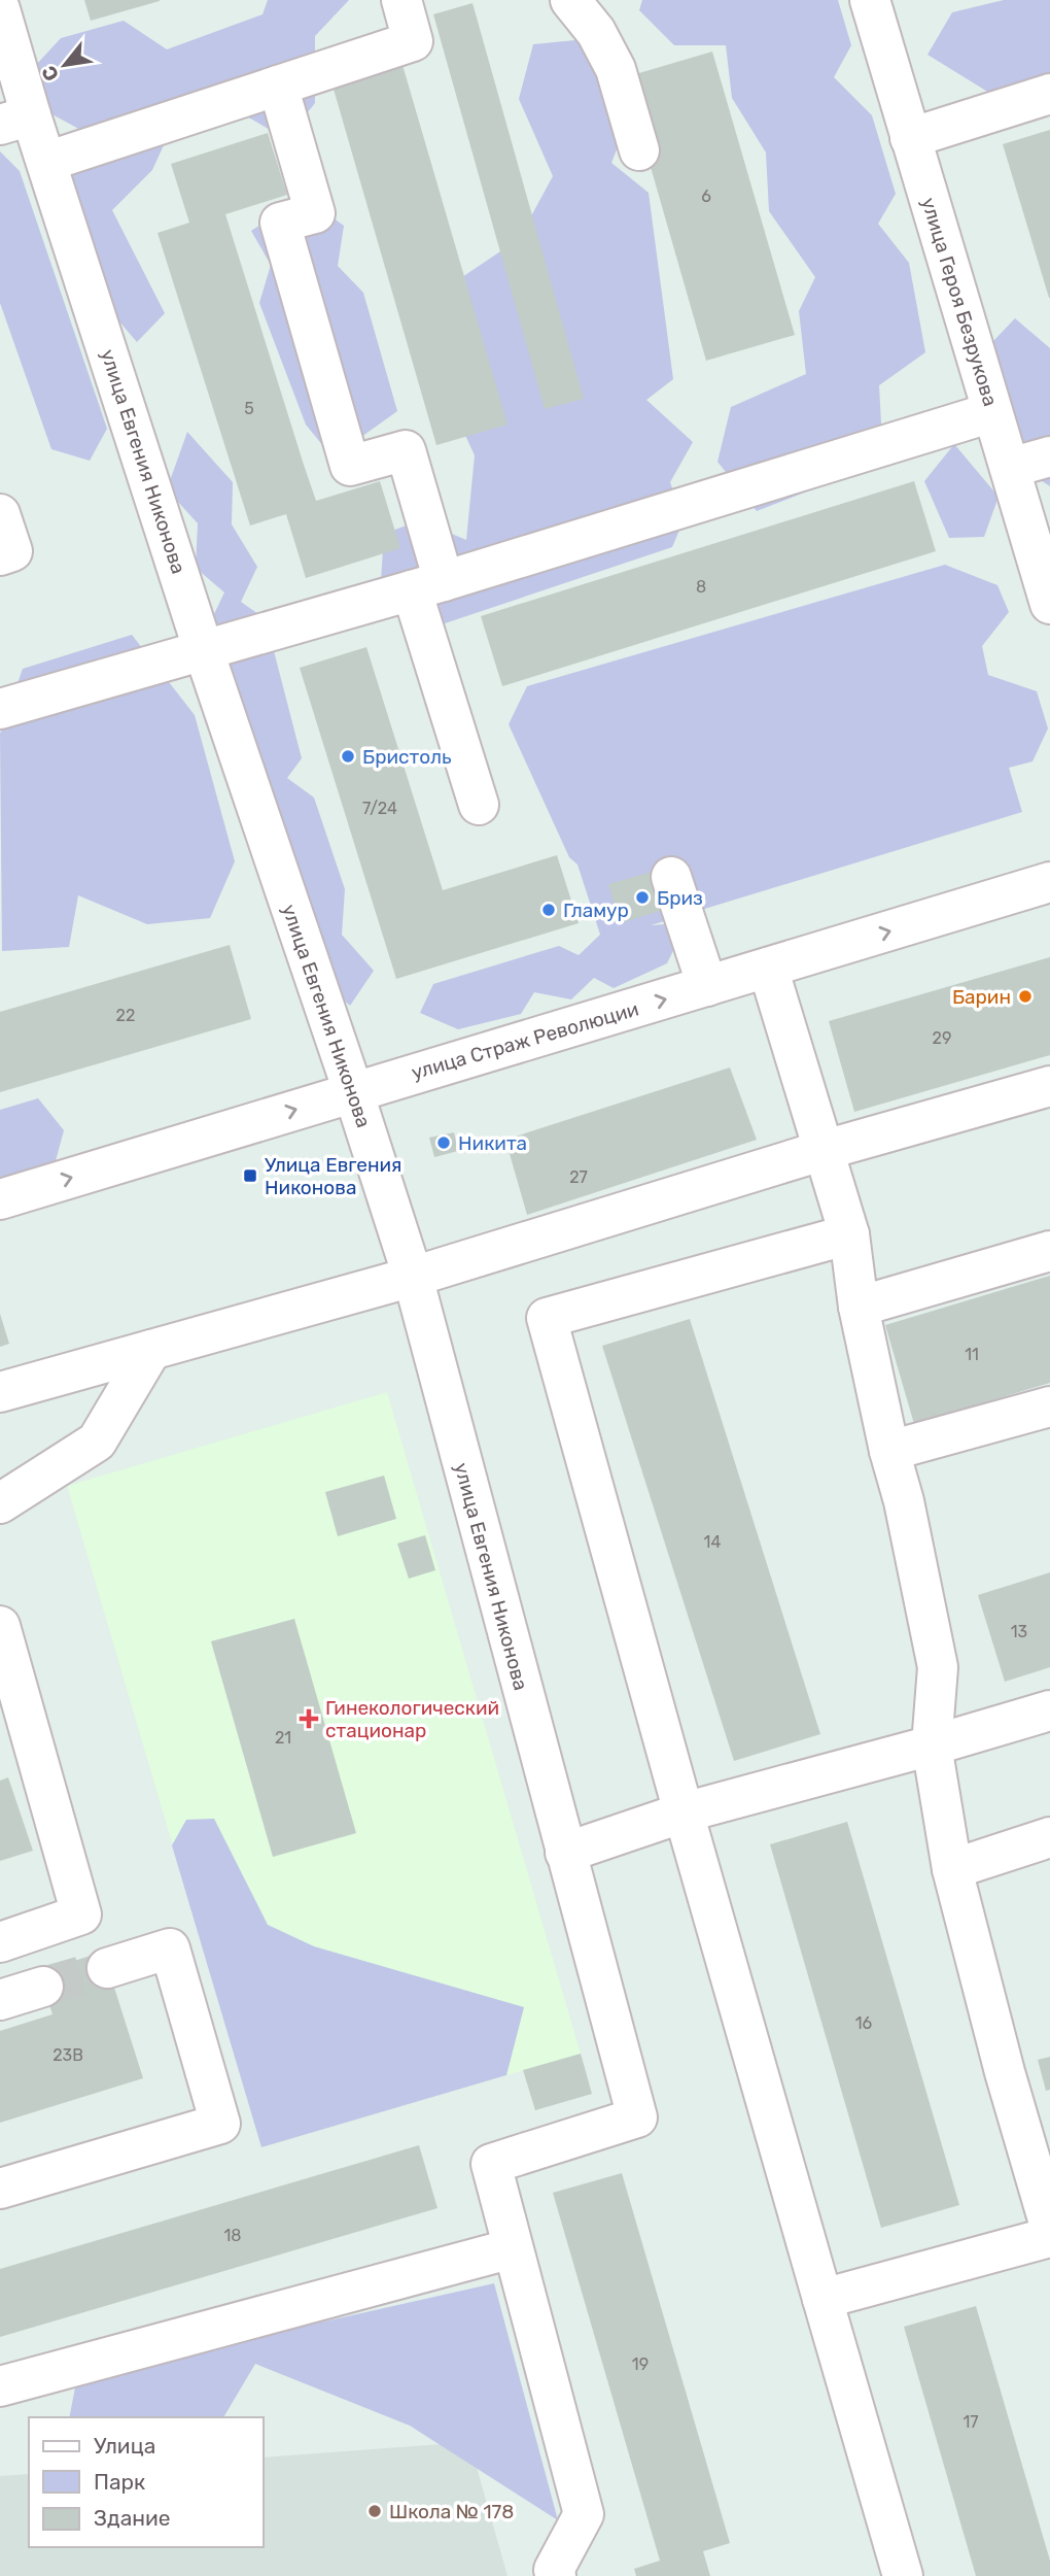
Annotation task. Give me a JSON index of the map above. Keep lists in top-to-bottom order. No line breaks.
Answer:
{"streets":{"street":["улица Героя Безрукова","улица Евгения Никонова","улица Страж Революции"]},"crossings":[["улица Евгения Никонова","улица Страж Революции"]],"places":{"other":["Бристоль","Бриз","Гламур","Барин","Никита","Школа № 178"],"transit":["Улица Евгения Никонова"],"health":["Гинекологический стационар"]},"house_numbers":["6","5","8","7/24","22","29","27","11","14","13","21","16","23В","18","19","17"],"legend":["Улица","Парк","Здание"],"north":"bottom left"}
